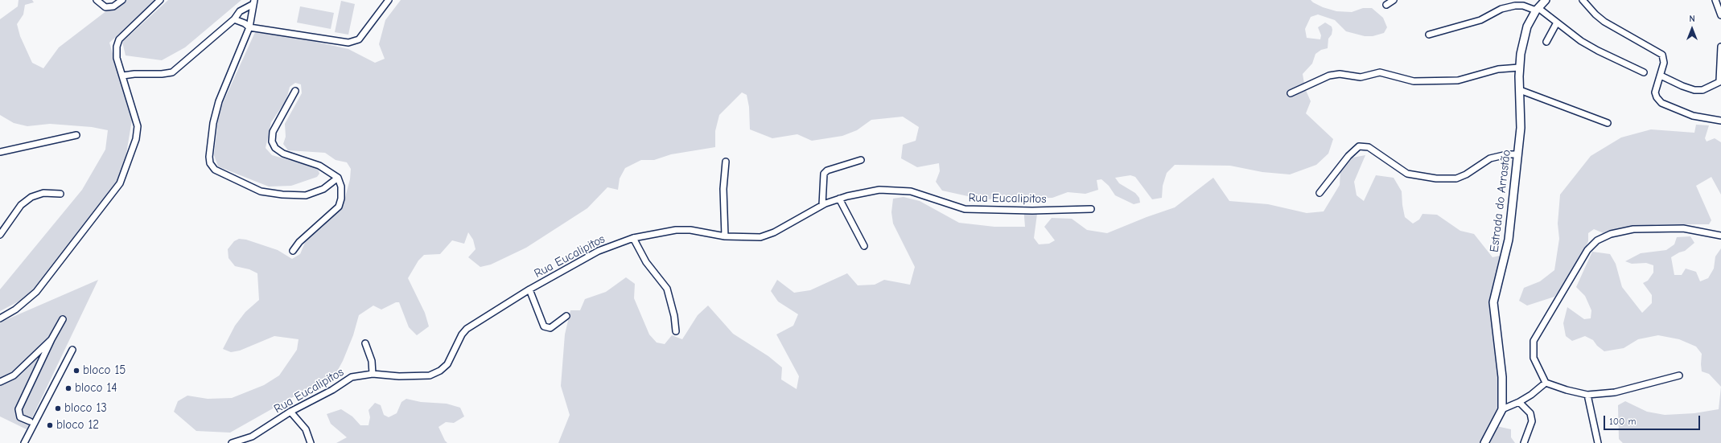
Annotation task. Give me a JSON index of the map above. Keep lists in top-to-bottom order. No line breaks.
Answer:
{"streets":{"street":["Rua Eucalipitos","Estrada do Arrastão"]},"places":["bloco 15","bloco 14","bloco 13","bloco 12"],"scale_bar":"100 m","north":"top"}
